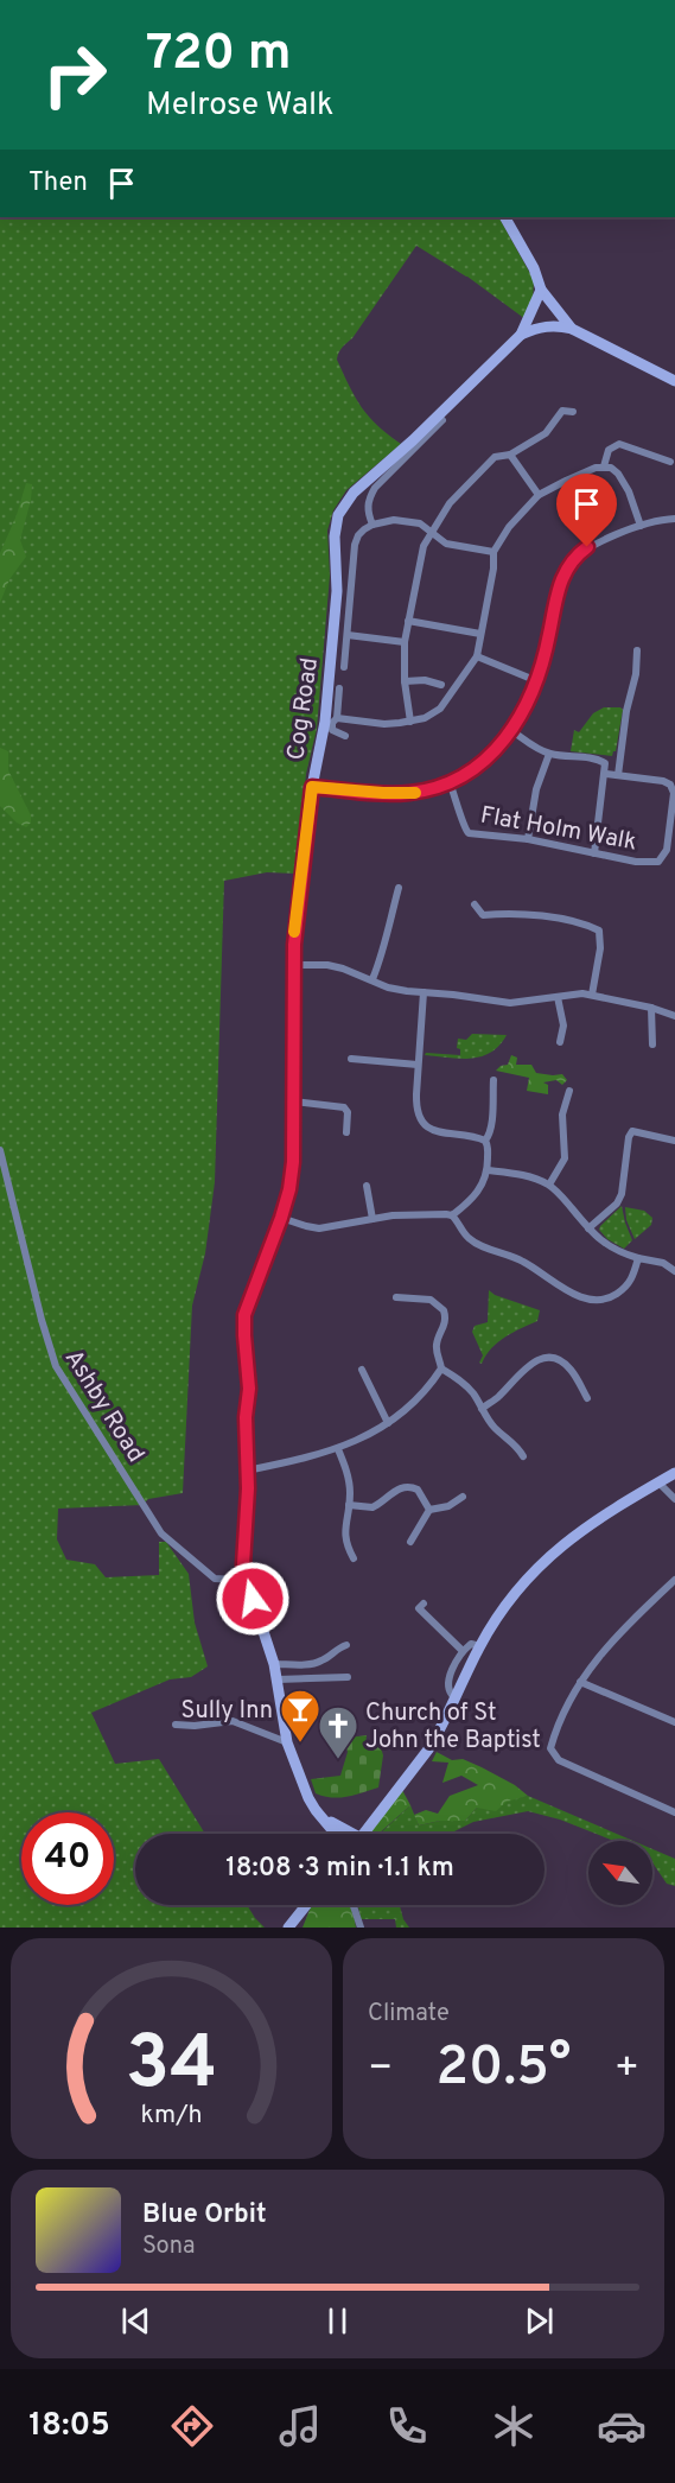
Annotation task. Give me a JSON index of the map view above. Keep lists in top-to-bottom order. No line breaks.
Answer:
{"streets":{"street":["Cog Road","Flat Holm Walk","Ashby Road"]},"crossings":[["Cog Road","Ashby Road"]],"places":{"bar":["Sully Inn"],"church":["Church of St John the Baptist"]},"north":"top left","page":{"turn":["720 m","Melrose Walk"],"then":"Then","limit":"40","trip":"18:08 · 3 min · 1.1 km","tile":"Climate","heat":["−","20.5°","+"],"song":["Blue Orbit","Sona"],"tabs":"18:05","gauge":["34","km/h"]}}
